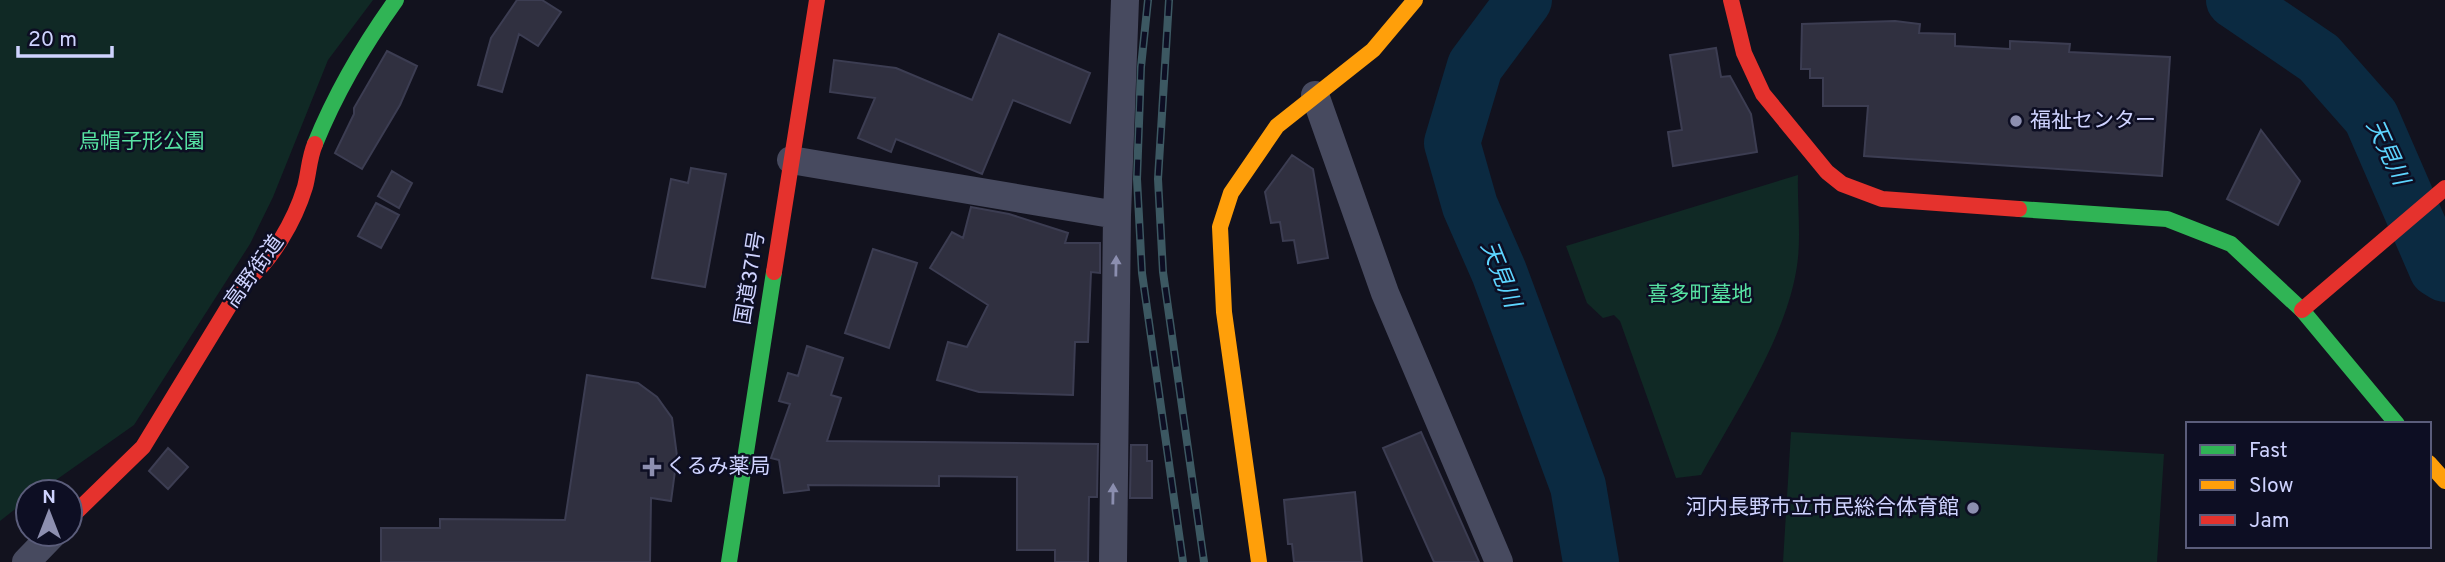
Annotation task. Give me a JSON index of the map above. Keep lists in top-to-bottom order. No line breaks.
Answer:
{"streets":{"main road":["高野街道","国道371号"]},"water":["天見川"],"parks":["烏帽子形公園","喜多町墓地"],"places":{"other":["福祉センター","河内長野市立市民総合体育館"],"health":["くるみ薬局"]},"legend":["Fast","Slow","Jam"],"scale_bar":"20 m","north":"top"}
